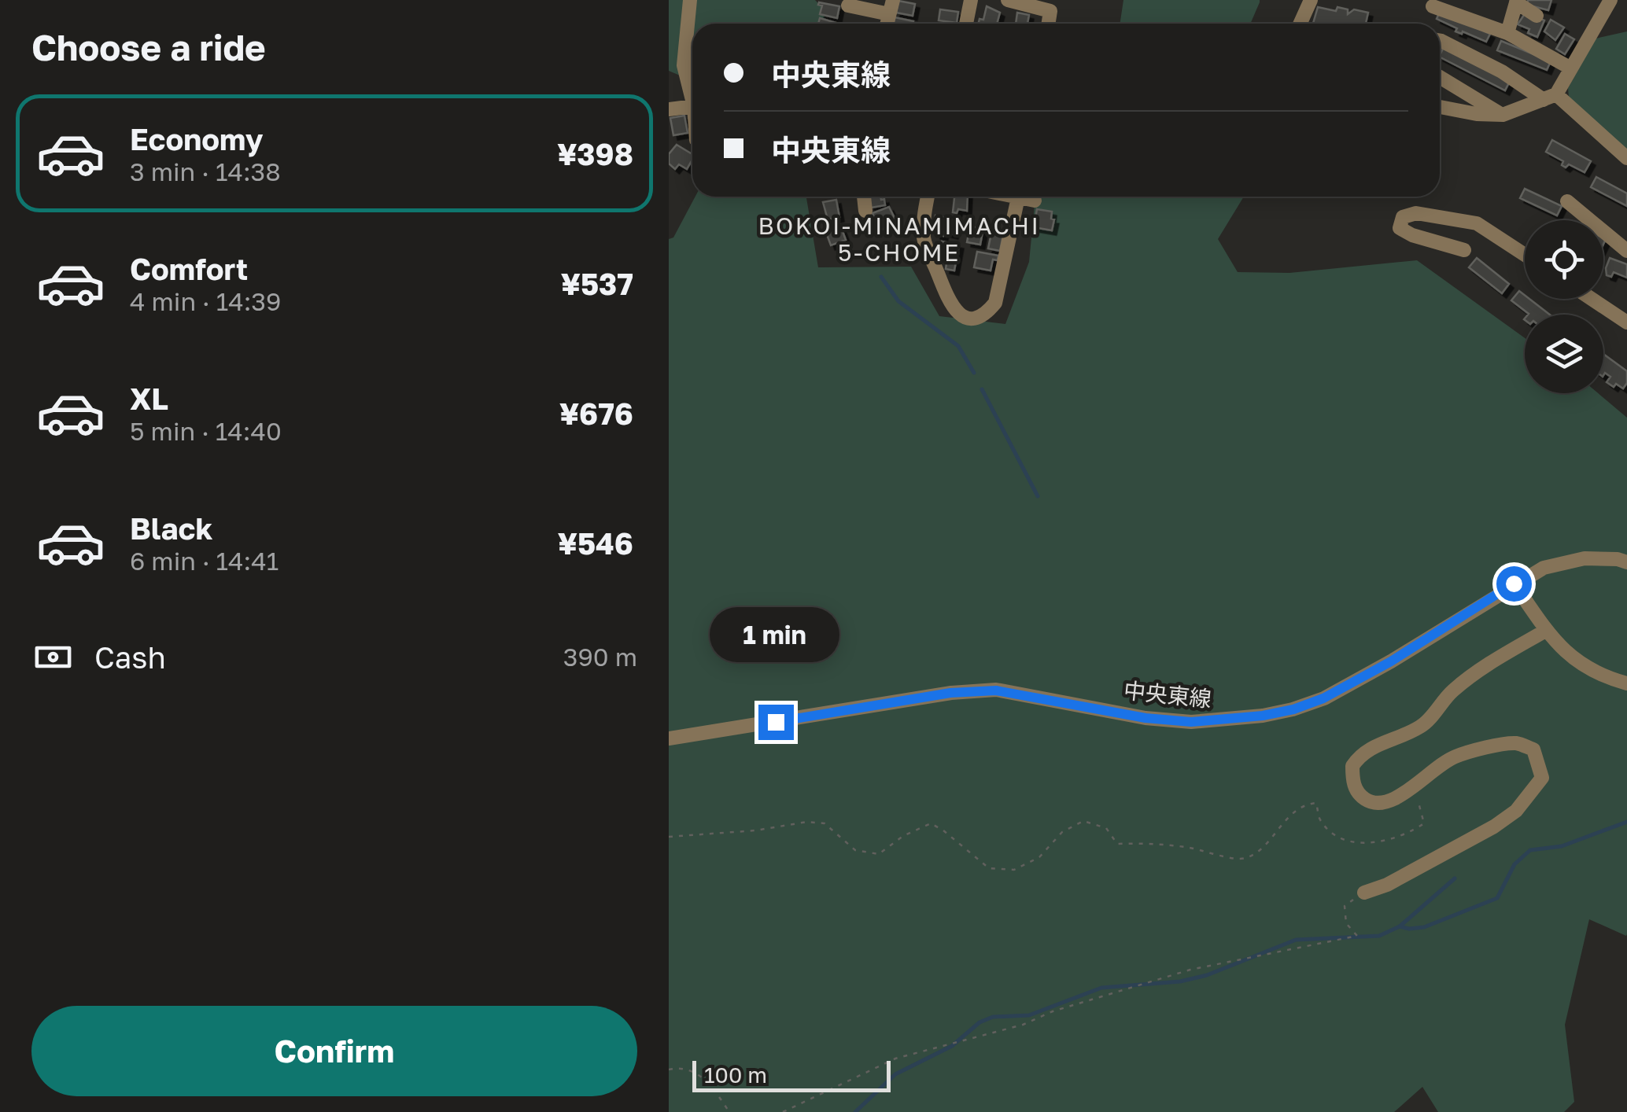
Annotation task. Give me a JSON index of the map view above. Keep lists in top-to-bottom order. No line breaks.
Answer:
{"streets":{"street":["中央東線"]},"districts":["BOKOI-MINAMIMACHI 5-CHOME"],"scale_bar":"100 m","page":{"heading":"Choose a ride","banner":["中央東線","中央東線"],"list":[{"name":"Economy","note":"3 min · 14:38","value":"¥398"},{"name":"Comfort","note":"4 min · 14:39","value":"¥537"},{"name":"XL","note":"5 min · 14:40","value":"¥676"},{"name":"Black","note":"6 min · 14:41","value":"¥546"}],"bubble":"1 min","pay":["Cash","390 m"],"buttons":"Confirm","scale":"100 m"}}
